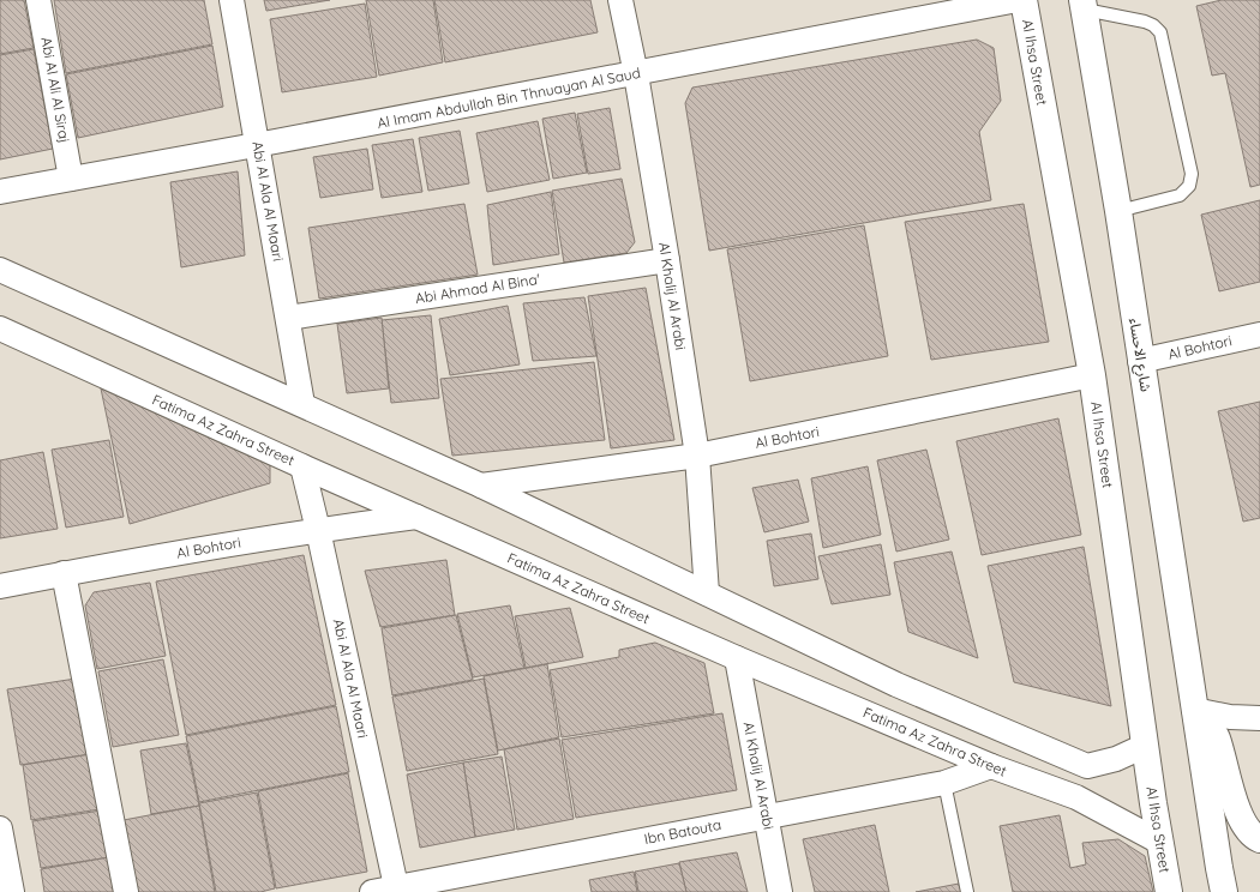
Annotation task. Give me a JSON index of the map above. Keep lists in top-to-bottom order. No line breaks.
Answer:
{"streets":{"main road":["Al Ihsa Street","شارع الاحساء"],"street":["Abi Al Ali Al Siraj","Al Imam Abdullah Bin Thnuayan Al Saud","Abi Al Ala Al Maari","Abi Ahmad Al Bina'","Al Khalij Al Arabi","Al Bohtori","Fatima Az Zahra Street","Ibn Batouta"]},"crossings":[["Al Ihsa Street","Al Bohtori"],["Al Ihsa Street","Fatima Az Zahra Street"],["Abi Al Ali Al Siraj","Al Imam Abdullah Bin Thnuayan Al Saud"],["Al Imam Abdullah Bin Thnuayan Al Saud","Abi Al Ala Al Maari"],["Al Imam Abdullah Bin Thnuayan Al Saud","Al Khalij Al Arabi"],["Abi Al Ala Al Maari","Abi Ahmad Al Bina'"],["Abi Al Ala Al Maari","Al Bohtori"],["Abi Al Ala Al Maari","Fatima Az Zahra Street"],["Abi Al Ala Al Maari","Ibn Batouta"],["Abi Ahmad Al Bina'","Al Khalij Al Arabi"],["Al Khalij Al Arabi","Al Bohtori"],["Al Khalij Al Arabi","Fatima Az Zahra Street"],["Al Khalij Al Arabi","Ibn Batouta"],["Al Bohtori","شارع الاحساء"],["Al Bohtori","Fatima Az Zahra Street"],["Fatima Az Zahra Street","Ibn Batouta"]]}
